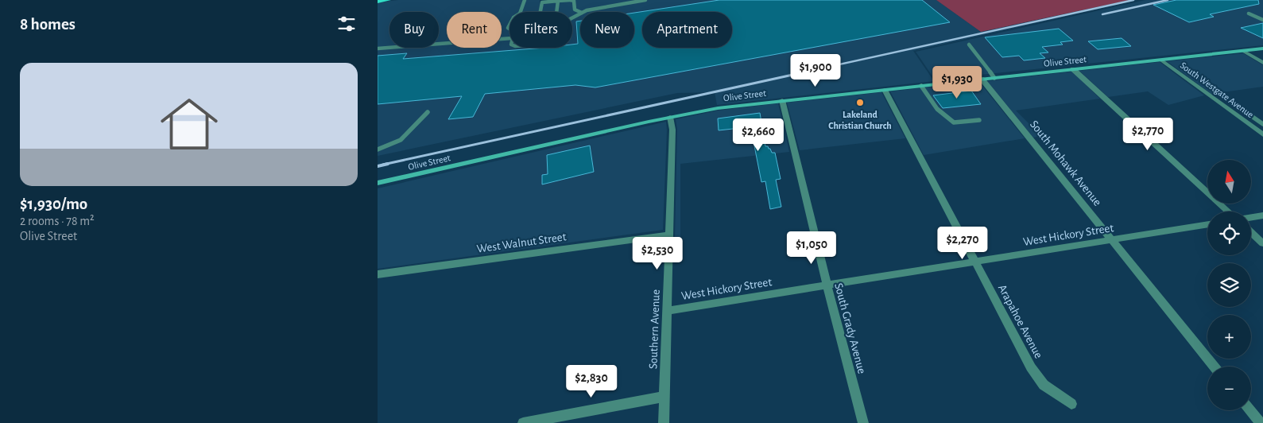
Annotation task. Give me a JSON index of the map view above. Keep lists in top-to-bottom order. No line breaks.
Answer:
{"streets":{"main road":["Olive Street"],"street":["South Westgate Avenue","South Mohawk Avenue","West Hickory Street","West Walnut Street","Arapahoe Avenue","South Grady Avenue","Southern Avenue"]},"crossings":[["Olive Street","South Westgate Avenue"],["Olive Street","South Mohawk Avenue"],["Olive Street","Arapahoe Avenue"],["Olive Street","South Grady Avenue"],["Olive Street","Southern Avenue"],["South Mohawk Avenue","West Hickory Street"],["West Hickory Street","Arapahoe Avenue"],["West Hickory Street","South Grady Avenue"],["West Hickory Street","Southern Avenue"],["West Walnut Street","Southern Avenue"]],"places":["Lakeland Christian Church"],"north":"top","page":{"heading":"8 homes","chip":["Buy","Rent","Filters","New","Apartment"],"list":[{"name":"$1,930/mo","note":"2 rooms · 78 m² · Olive Street"}],"price":["$1,900","$1,930","$2,770","$2,660","$2,270","$1,050","$2,530","$2,830"],"map_buttons":["+","−"]}}
